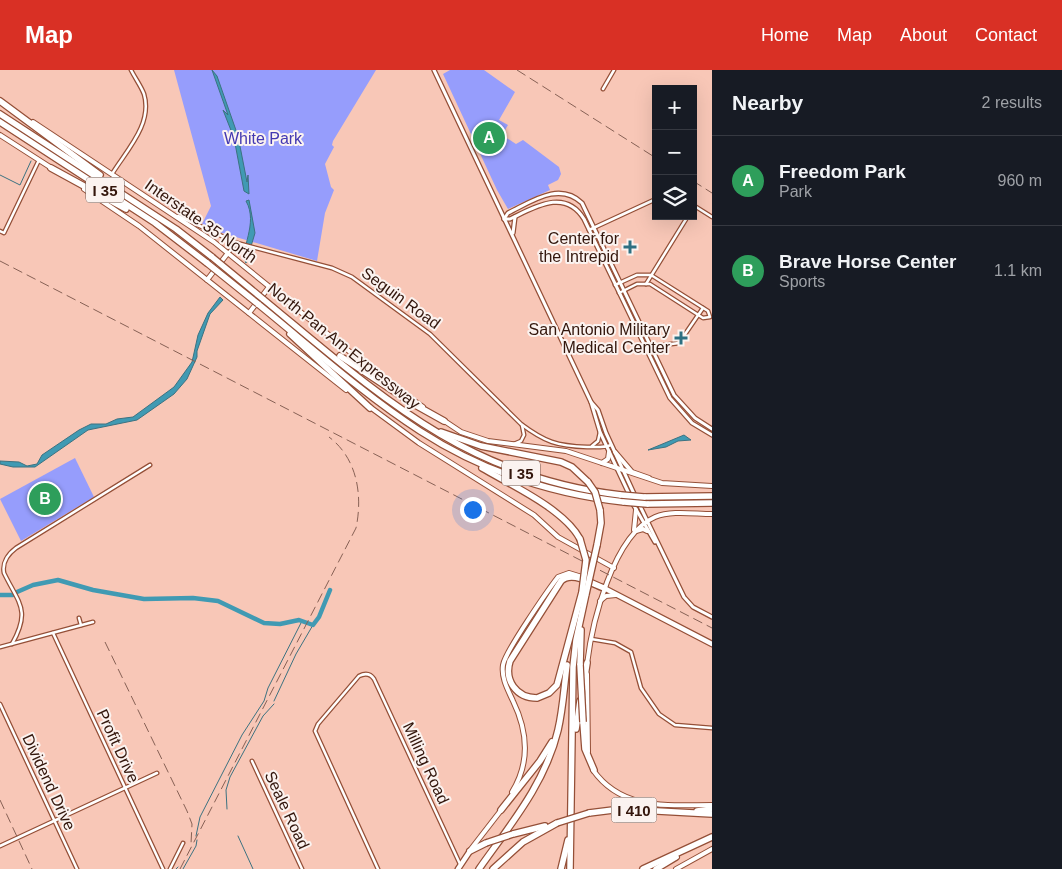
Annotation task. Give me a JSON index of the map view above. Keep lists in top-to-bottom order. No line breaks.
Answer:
{"streets":{"highway":["I 35","North Pan Am Expressway","I 410"],"main road":["Interstate 35 North"],"street":["Seguin Road","Profit Drive","Milling Road","Dividend Drive","Seale Road"]},"crossings":[["Interstate 35 North","Seguin Road"]],"parks":["White Park"],"places":{"health":["Center for the Intrepid","San Antonio Military Medical Center"]},"page":{"header":"Map","nav":["Home","Map","About","Contact"],"heading":["Nearby","2 results"],"map_buttons":["+","−"],"pins":["A","B"],"list":[{"mark":"A","name":"Freedom Park","note":"Park","value":"960 m"},{"mark":"B","name":"Brave Horse Center","note":"Sports","value":"1.1 km"}]}}
